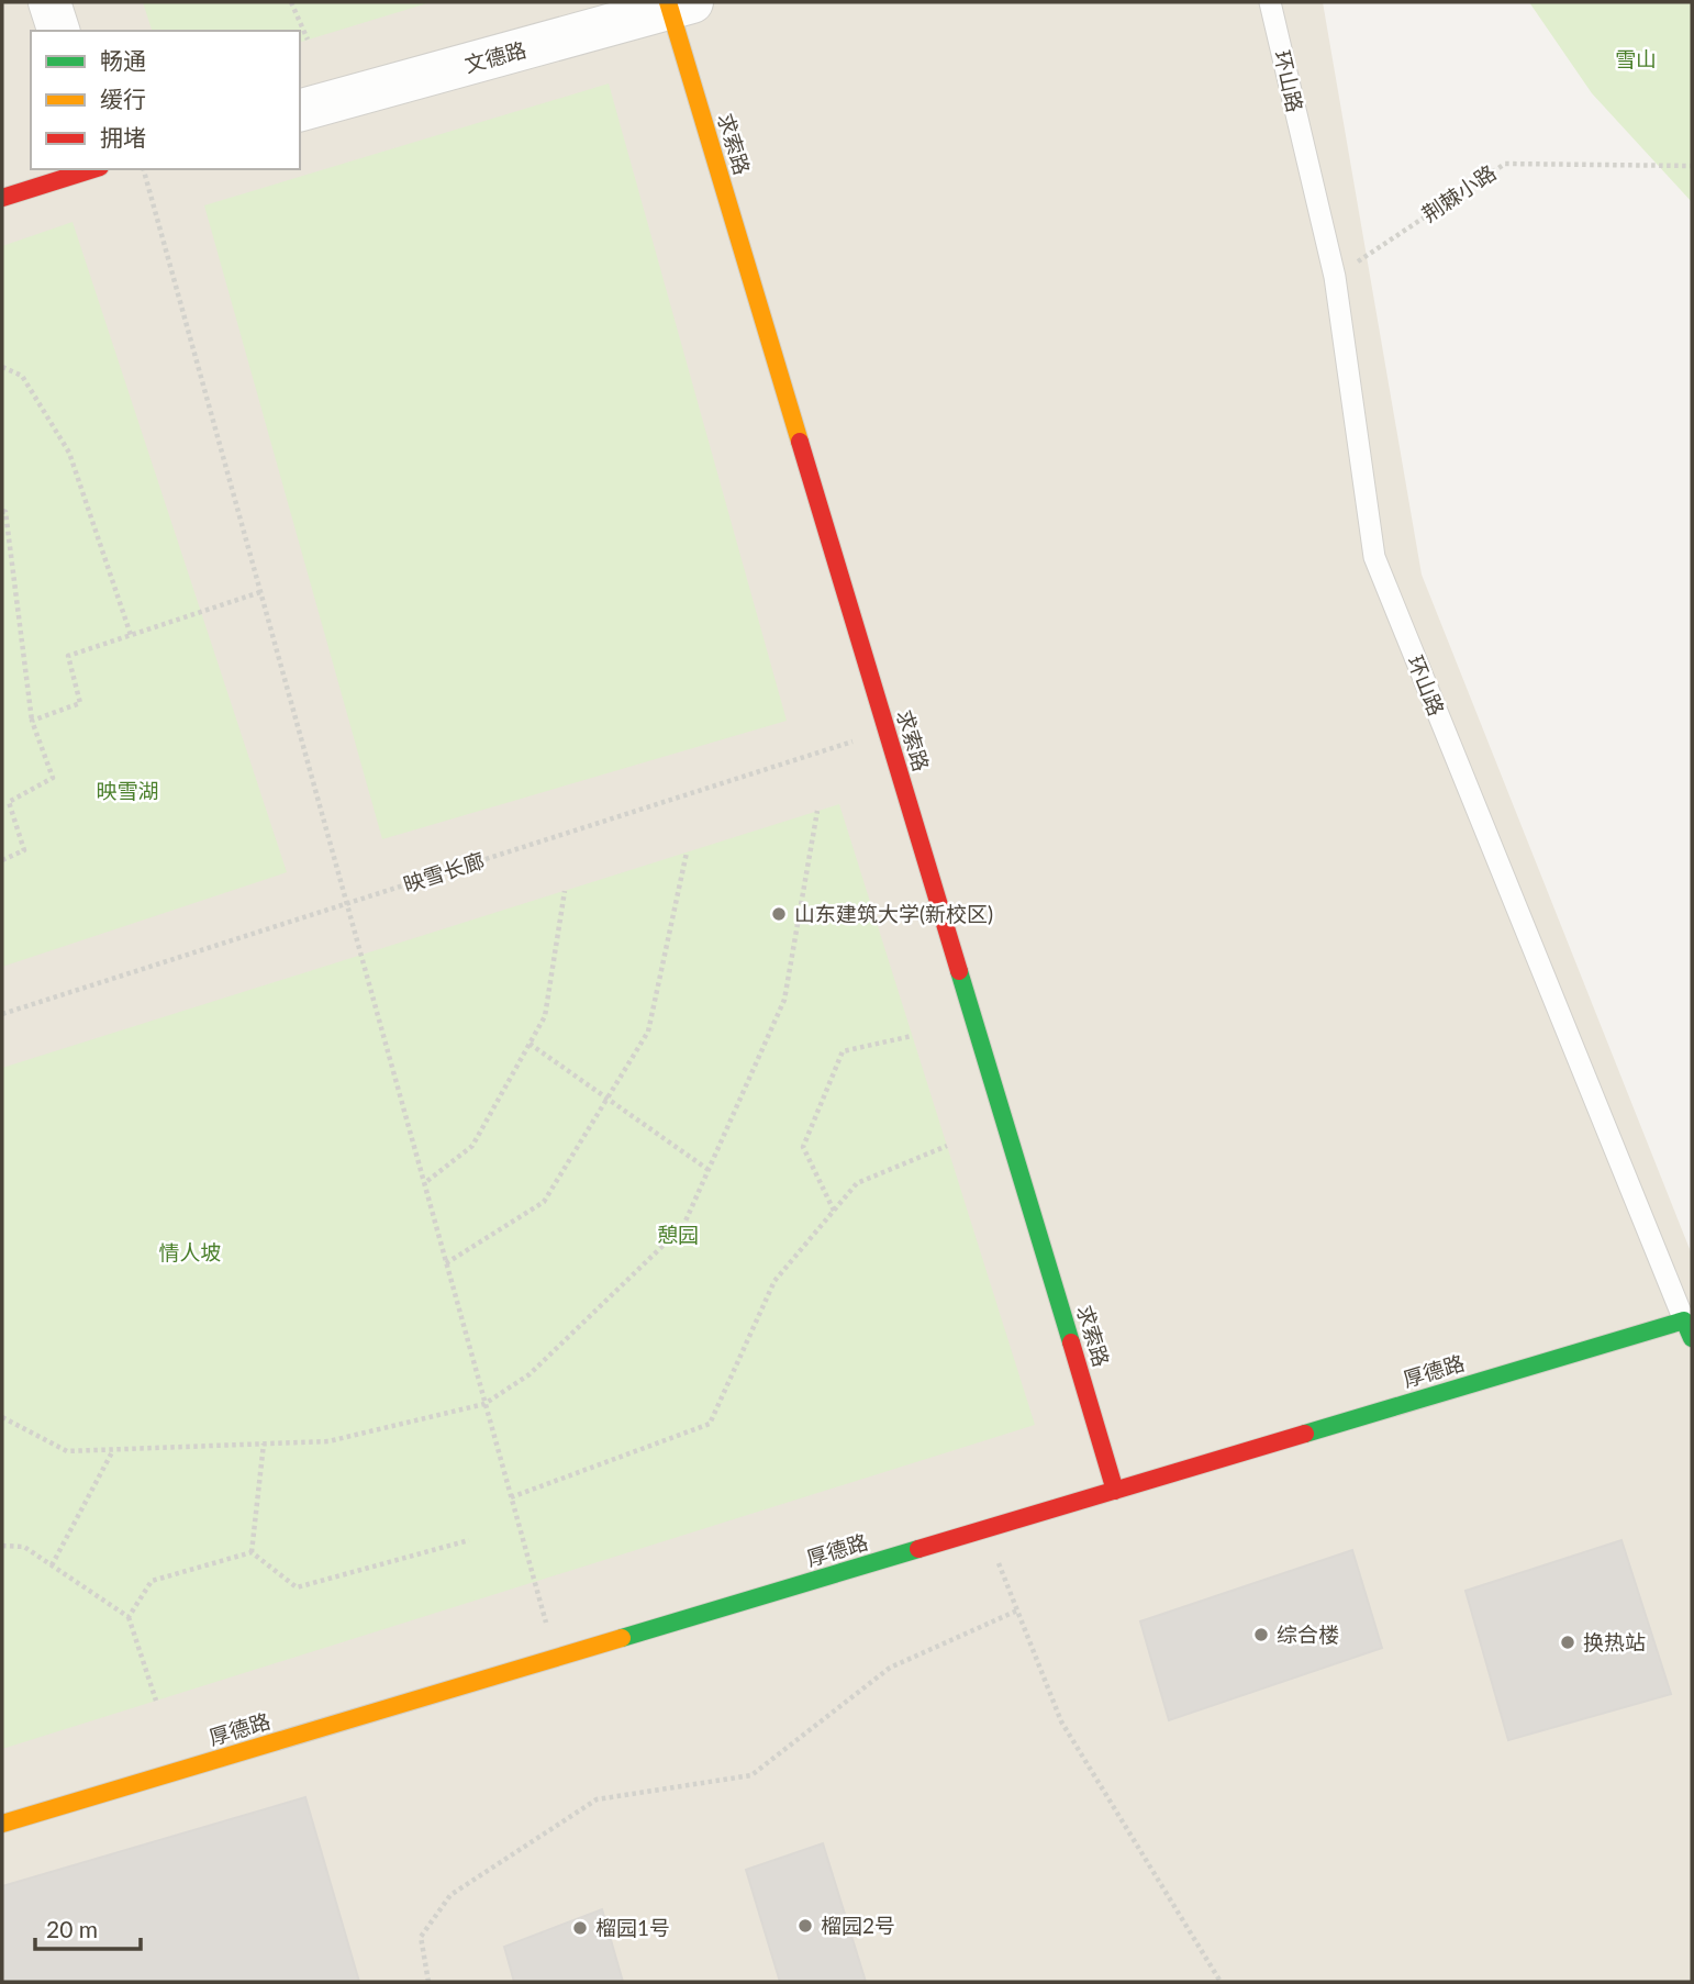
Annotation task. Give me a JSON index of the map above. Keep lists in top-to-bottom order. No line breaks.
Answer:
{"streets":{"street":["文德路","求索路","厚德路"],"lane":["环山路"],"path":["荆棘小路","映雪长廊"]},"crossings":[["文德路","求索路"],["环山路","荆棘小路"],["环山路","厚德路"],["求索路","映雪长廊"],["求索路","厚德路"]],"parks":["雪山","映雪湖","憩园","情人坡"],"places":["山东建筑大学(新校区)","综合楼","换热站","榴园2号","榴园1号"],"legend":["畅通","缓行","拥堵"],"scale_bar":"20 m"}
